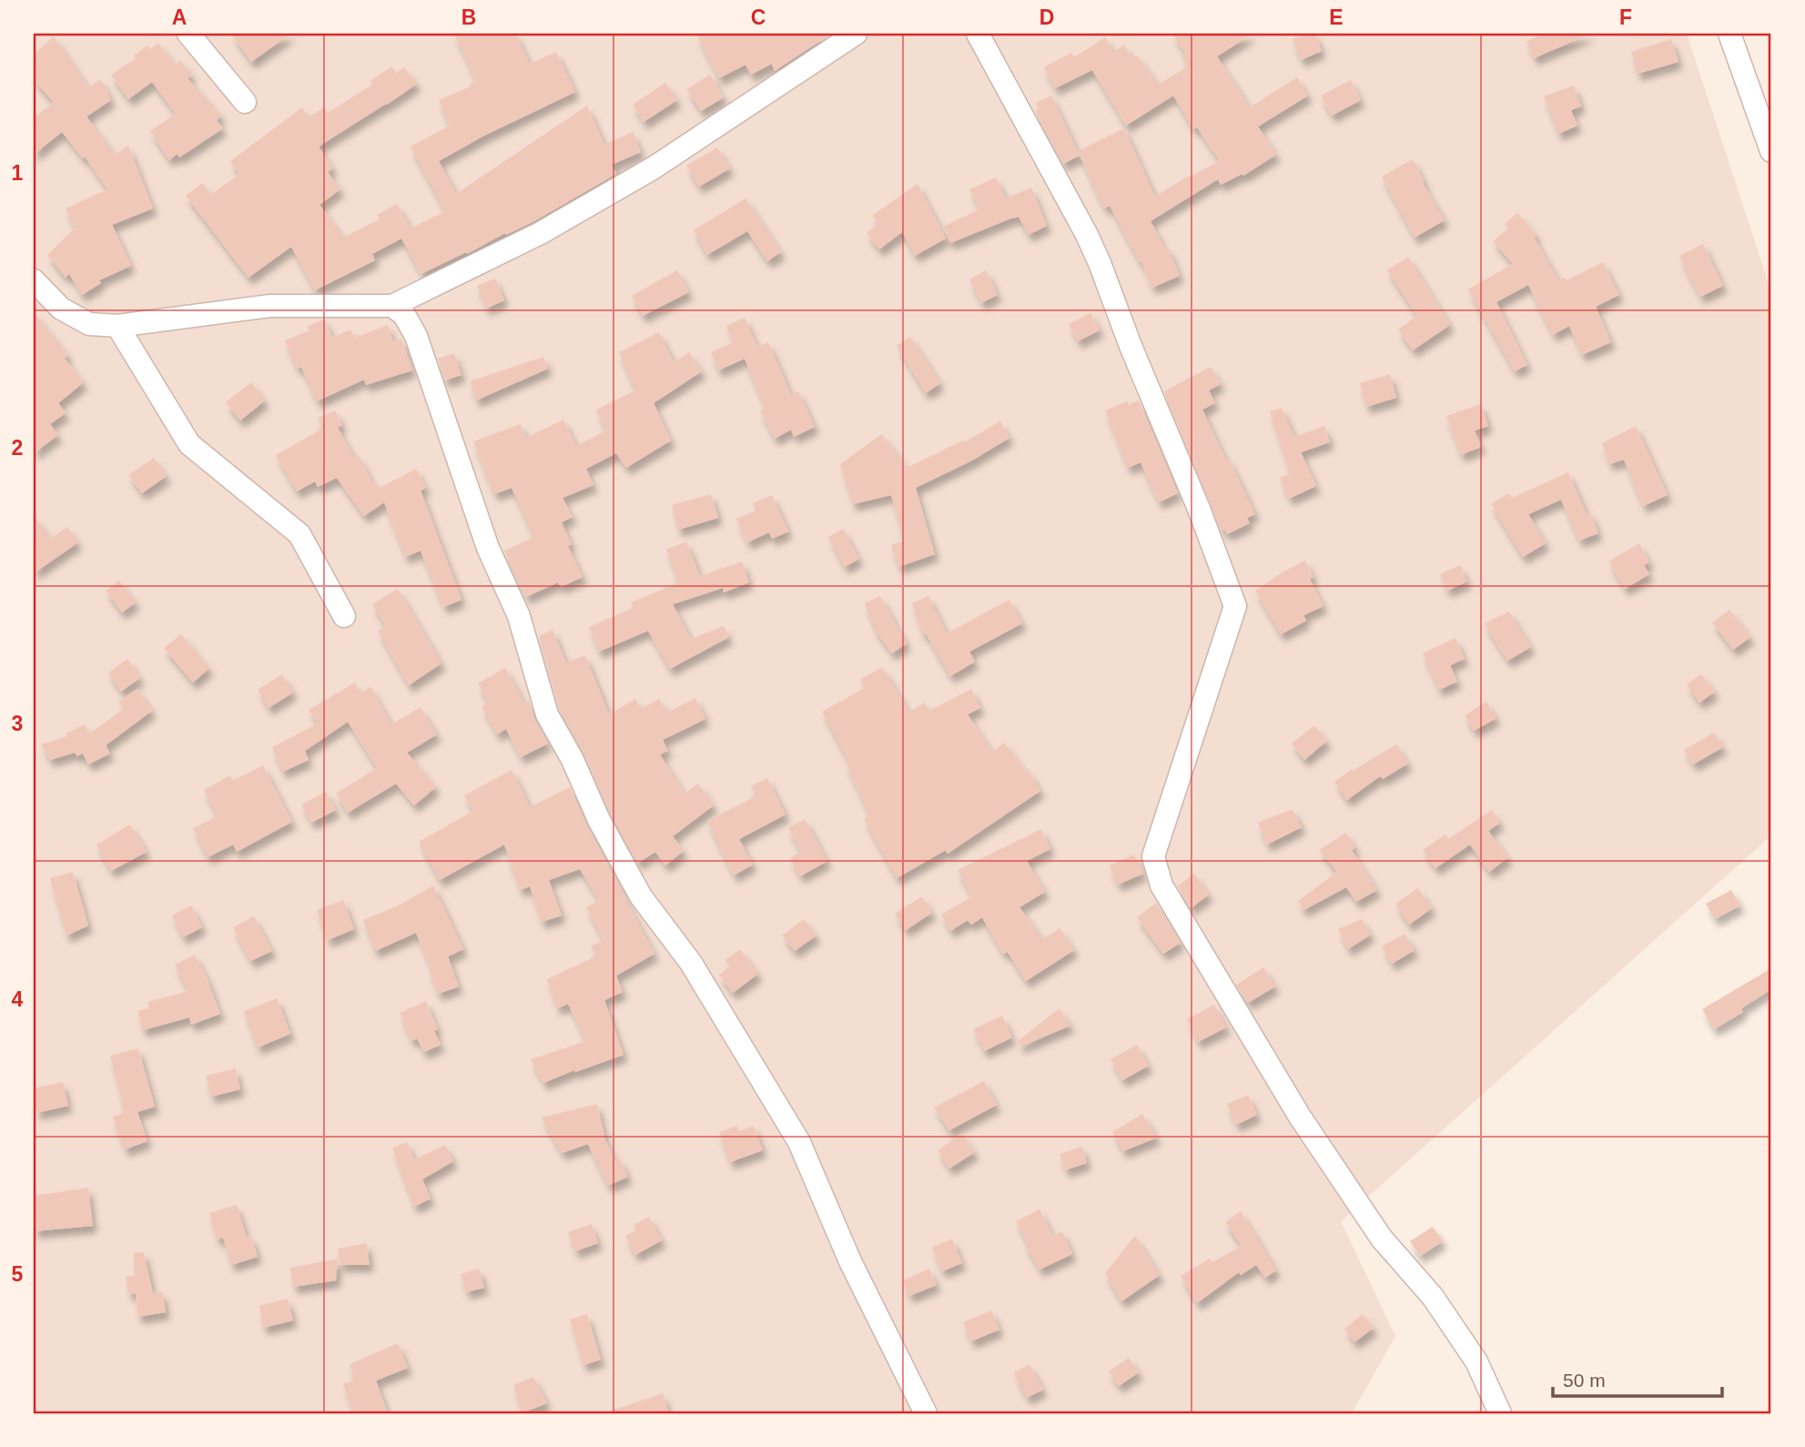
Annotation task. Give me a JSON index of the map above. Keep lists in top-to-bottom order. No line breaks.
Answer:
{"scale_bar":"50 m","grid":{"columns":["A","B","C","D","E","F"],"rows":["1","2","3","4","5"]}}
